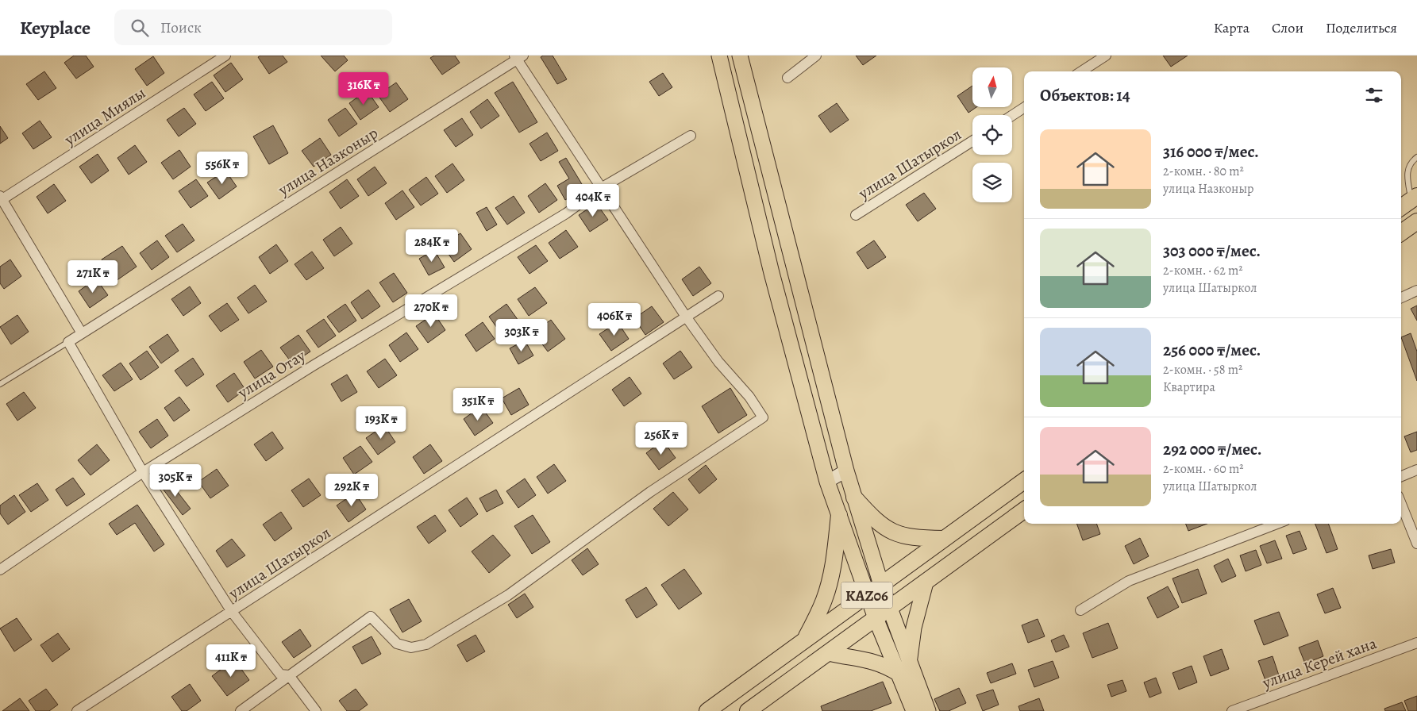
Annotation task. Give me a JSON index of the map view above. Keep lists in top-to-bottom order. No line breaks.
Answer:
{"streets":{"highway":["KАZ06"],"street":["улица Миялы","улица Назконыр","улица Шатыркол","улица Отау","улица Керей хана"]},"north":"top","page":{"header":"Keyplace","search":"Поиск","nav":["Карта","Слои","Поделиться"],"heading":"Объектов: 14","price":["316K ₸","556K ₸","404K ₸","284K ₸","271K ₸","270K ₸","406K ₸","303K ₸","351K ₸","193K ₸","256K ₸","305K ₸","292K ₸","411K ₸"],"list":[{"name":"316 000 ₸/мес.","note":"2-комн. · 80 m² · улица Назконыр"},{"name":"303 000 ₸/мес.","note":"2-комн. · 62 m² · улица Шатыркол"},{"name":"256 000 ₸/мес.","note":"2-комн. · 58 m² · Квартира"},{"name":"292 000 ₸/мес.","note":"2-комн. · 60 m² · улица Шатыркол"}]}}
